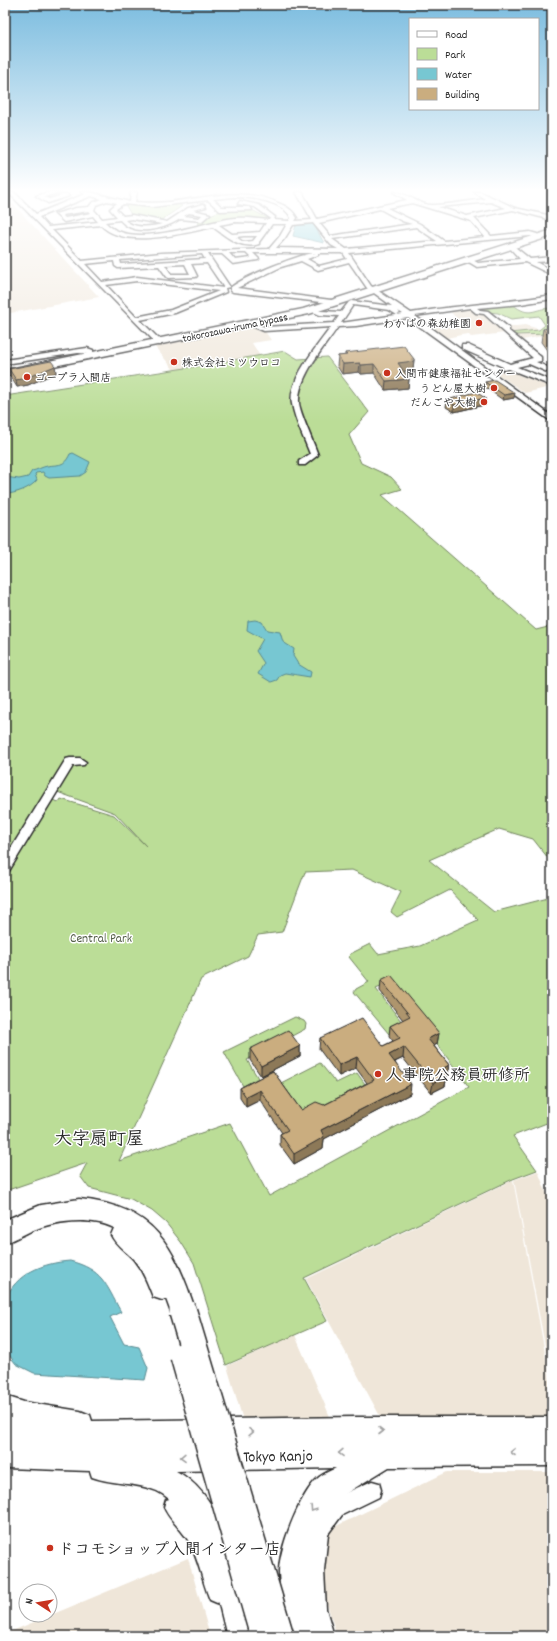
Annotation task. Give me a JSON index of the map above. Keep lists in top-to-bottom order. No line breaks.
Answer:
{"streets":{"highway":["tokorozawa-iruma bypass","Tokyo Kanjo"]},"districts":["大字扇町屋"],"parks":["Central Park"],"places":["わかばの森幼稚園","株式会社ミツウロコ","入間市健康福祉センター","ゴープラ入間店","うどん屋大樹","だんごや大樹","人事院公務員研修所","ドコモショップ入間インター店"],"legend":["Road","Park","Water","Building"],"north":"left"}
